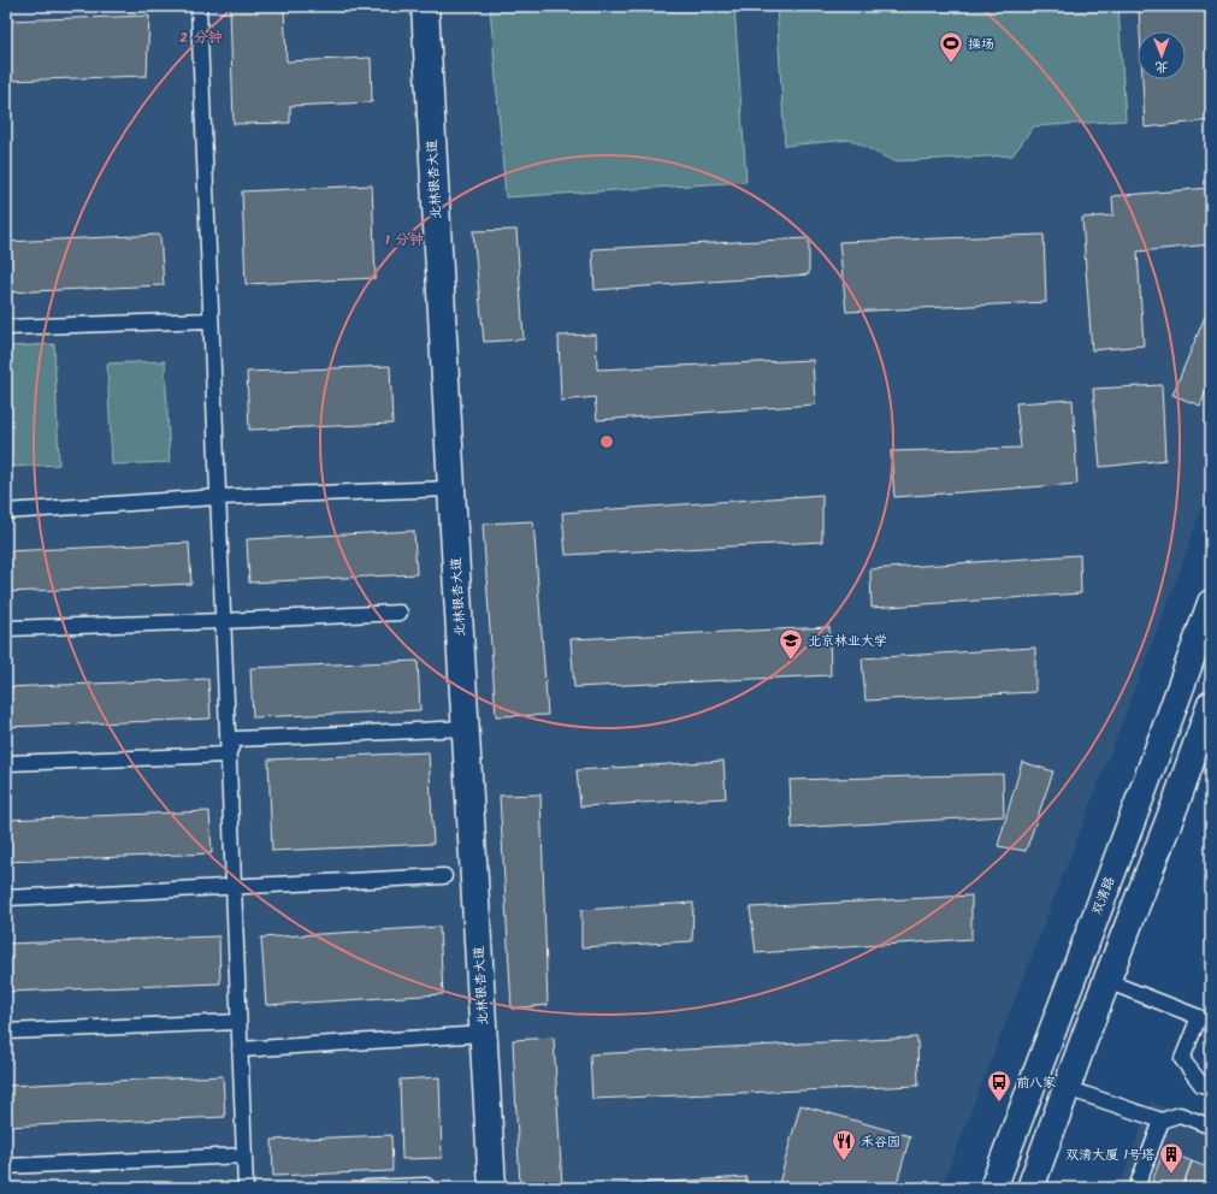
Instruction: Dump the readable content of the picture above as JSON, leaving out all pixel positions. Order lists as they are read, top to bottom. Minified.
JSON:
{"streets":{"street":["北林银杏大道","双清路"]},"places":{"sports":["操场"],"school or university":["北京林业大学"],"bus stop":["前八家"],"restaurant":["禾谷园"],"building":["双清大厦 1号塔"]},"north":"bottom","rings":["2 分钟","1 分钟"]}
